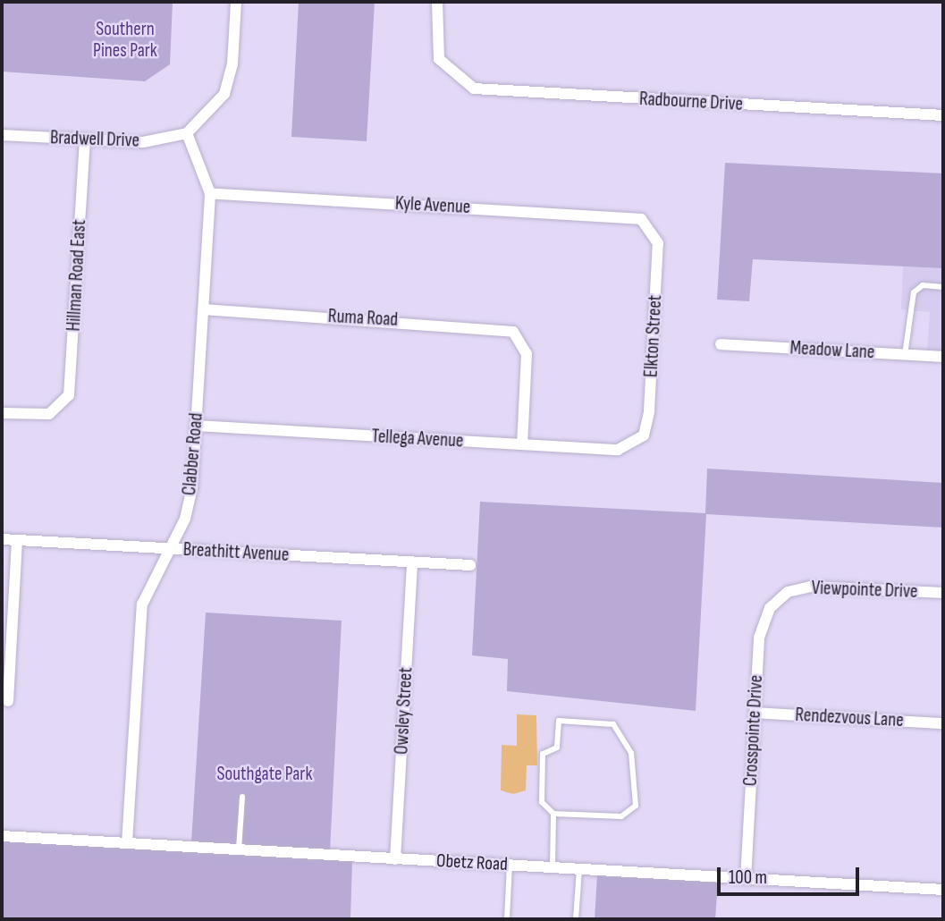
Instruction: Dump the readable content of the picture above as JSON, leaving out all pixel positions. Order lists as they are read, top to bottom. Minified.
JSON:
{"streets":{"street":["Radbourne Drive","Bradwell Drive","Kyle Avenue","Hillman Road East","Ruma Road","Elkton Street","Meadow Lane","Tellega Avenue","Clabber Road","Breathitt Avenue","Viewpointe Drive","Owsley Street","Rendezvous Lane","Crosspointe Drive","Obetz Road"]},"crossings":[["Bradwell Drive","Hillman Road East"],["Bradwell Drive","Clabber Road"],["Kyle Avenue","Elkton Street"],["Kyle Avenue","Clabber Road"],["Ruma Road","Tellega Avenue"],["Ruma Road","Clabber Road"],["Elkton Street","Tellega Avenue"],["Tellega Avenue","Clabber Road"],["Clabber Road","Breathitt Avenue"],["Clabber Road","Obetz Road"],["Breathitt Avenue","Owsley Street"],["Viewpointe Drive","Crosspointe Drive"],["Owsley Street","Obetz Road"],["Rendezvous Lane","Crosspointe Drive"],["Crosspointe Drive","Obetz Road"]],"parks":["Southern Pines Park","Southgate Park"],"scale_bar":"100 m"}
